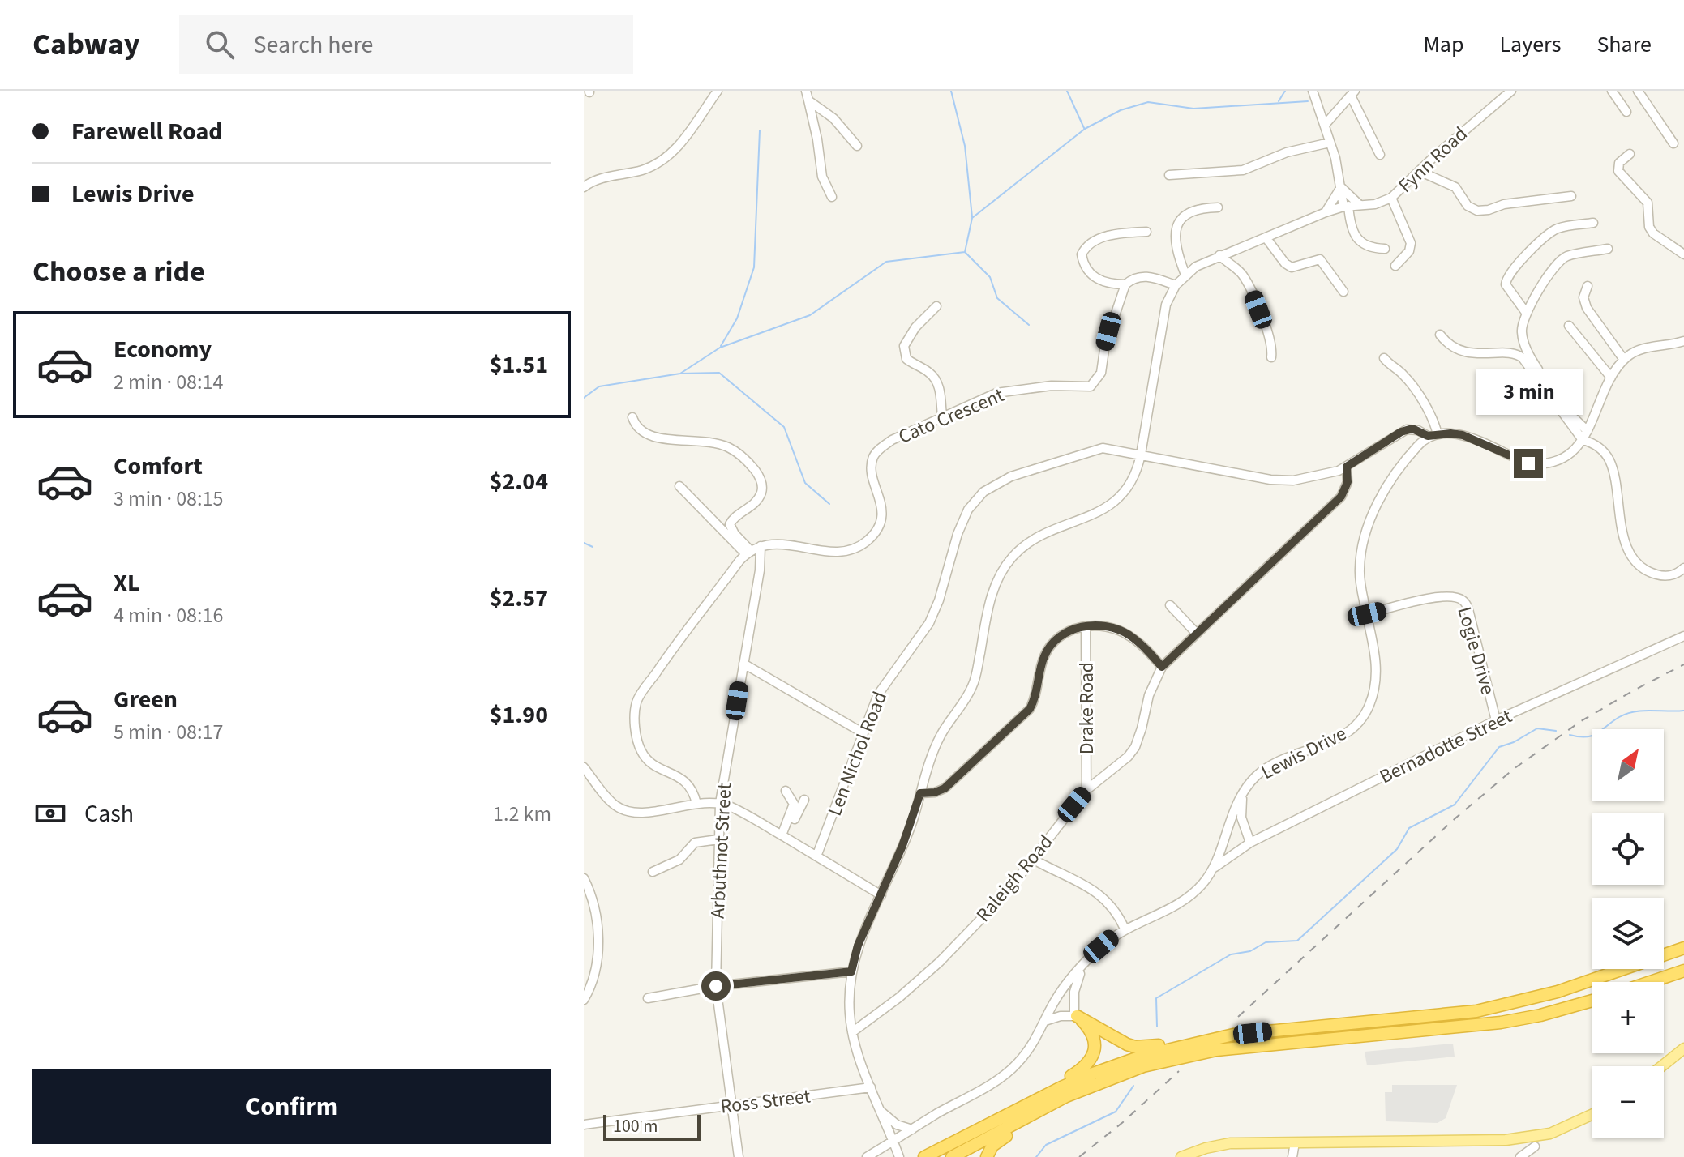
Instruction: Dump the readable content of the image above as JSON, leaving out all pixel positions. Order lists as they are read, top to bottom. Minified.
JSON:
{"streets":{"street":["Fynn Road","Cato Crescent","Logie Drive","Drake Road","Bernadotte Street","Lewis Drive","Len Nichol Road","Arbuthnot Street","Raleigh Road","Ross Street"]},"crossings":[["Cato Crescent","Arbuthnot Street"],["Logie Drive","Bernadotte Street"],["Logie Drive","Lewis Drive"],["Drake Road","Raleigh Road"],["Bernadotte Street","Lewis Drive"],["Lewis Drive","Len Nichol Road"],["Arbuthnot Street","Ross Street"]],"scale_bar":"100 m","north":"top right","page":{"header":"Cabway","search":"Search here","nav":["Map","Layers","Share"],"banner":["Farewell Road","Lewis Drive"],"heading":"Choose a ride","list":[{"name":"Economy","note":"2 min · 08:14","value":"$1.51"},{"name":"Comfort","note":"3 min · 08:15","value":"$2.04"},{"name":"XL","note":"4 min · 08:16","value":"$2.57"},{"name":"Green","note":"5 min · 08:17","value":"$1.90"}],"bubble":"3 min","map_buttons":["+","−"],"pay":["Cash","1.2 km"],"buttons":"Confirm","scale":"100 m"}}
